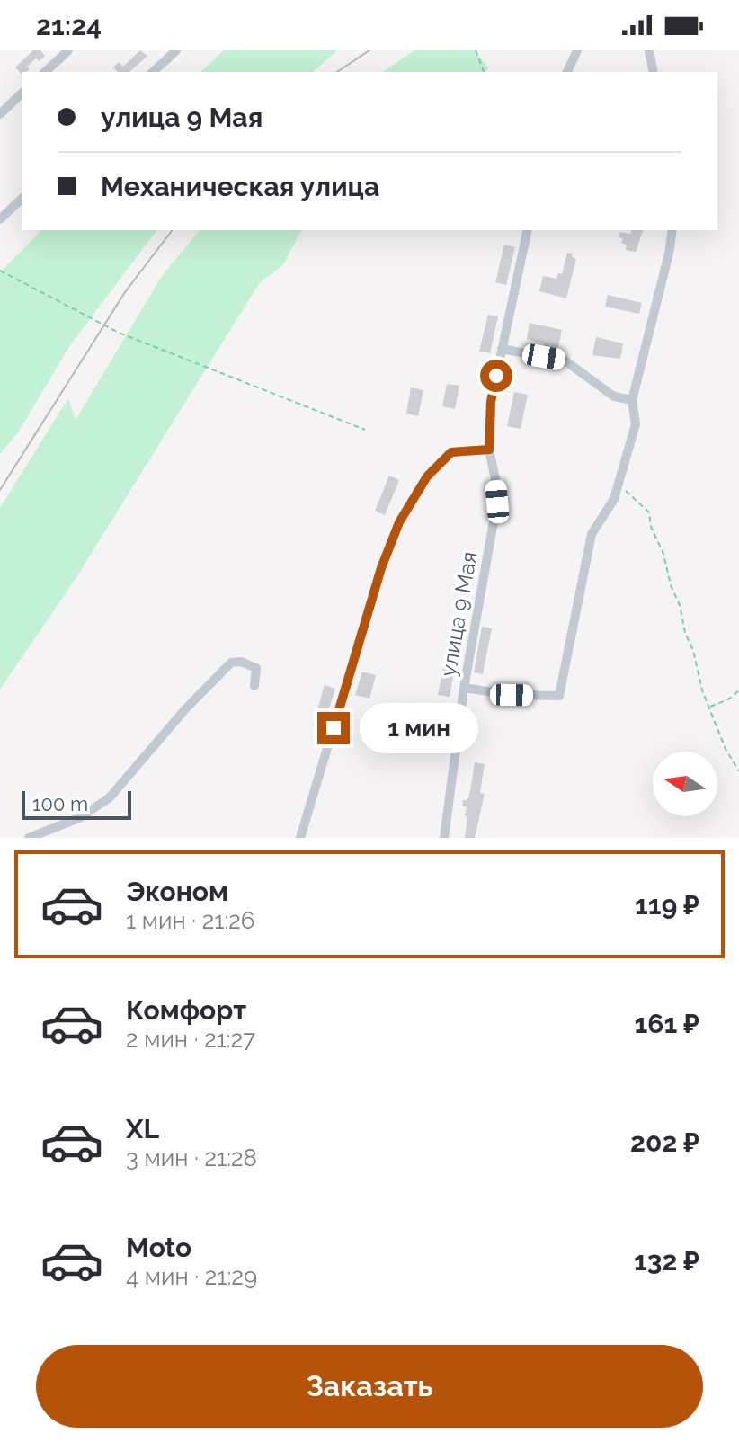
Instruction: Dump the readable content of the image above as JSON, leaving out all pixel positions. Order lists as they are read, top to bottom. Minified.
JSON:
{"streets":{"street":["улица 9 Мая"]},"scale_bar":"100 m","north":"left","page":{"status":"21:24","banner":["улица 9 Мая","Механическая улица"],"bubble":"1 мин","scale":"100 m","list":[{"name":"Эконом","note":"1 мин · 21:26","value":"119 ₽"},{"name":"Комфорт","note":"2 мин · 21:27","value":"161 ₽"},{"name":"XL","note":"3 мин · 21:28","value":"202 ₽"},{"name":"Moto","note":"4 мин · 21:29","value":"132 ₽"}],"buttons":"Заказать"}}
